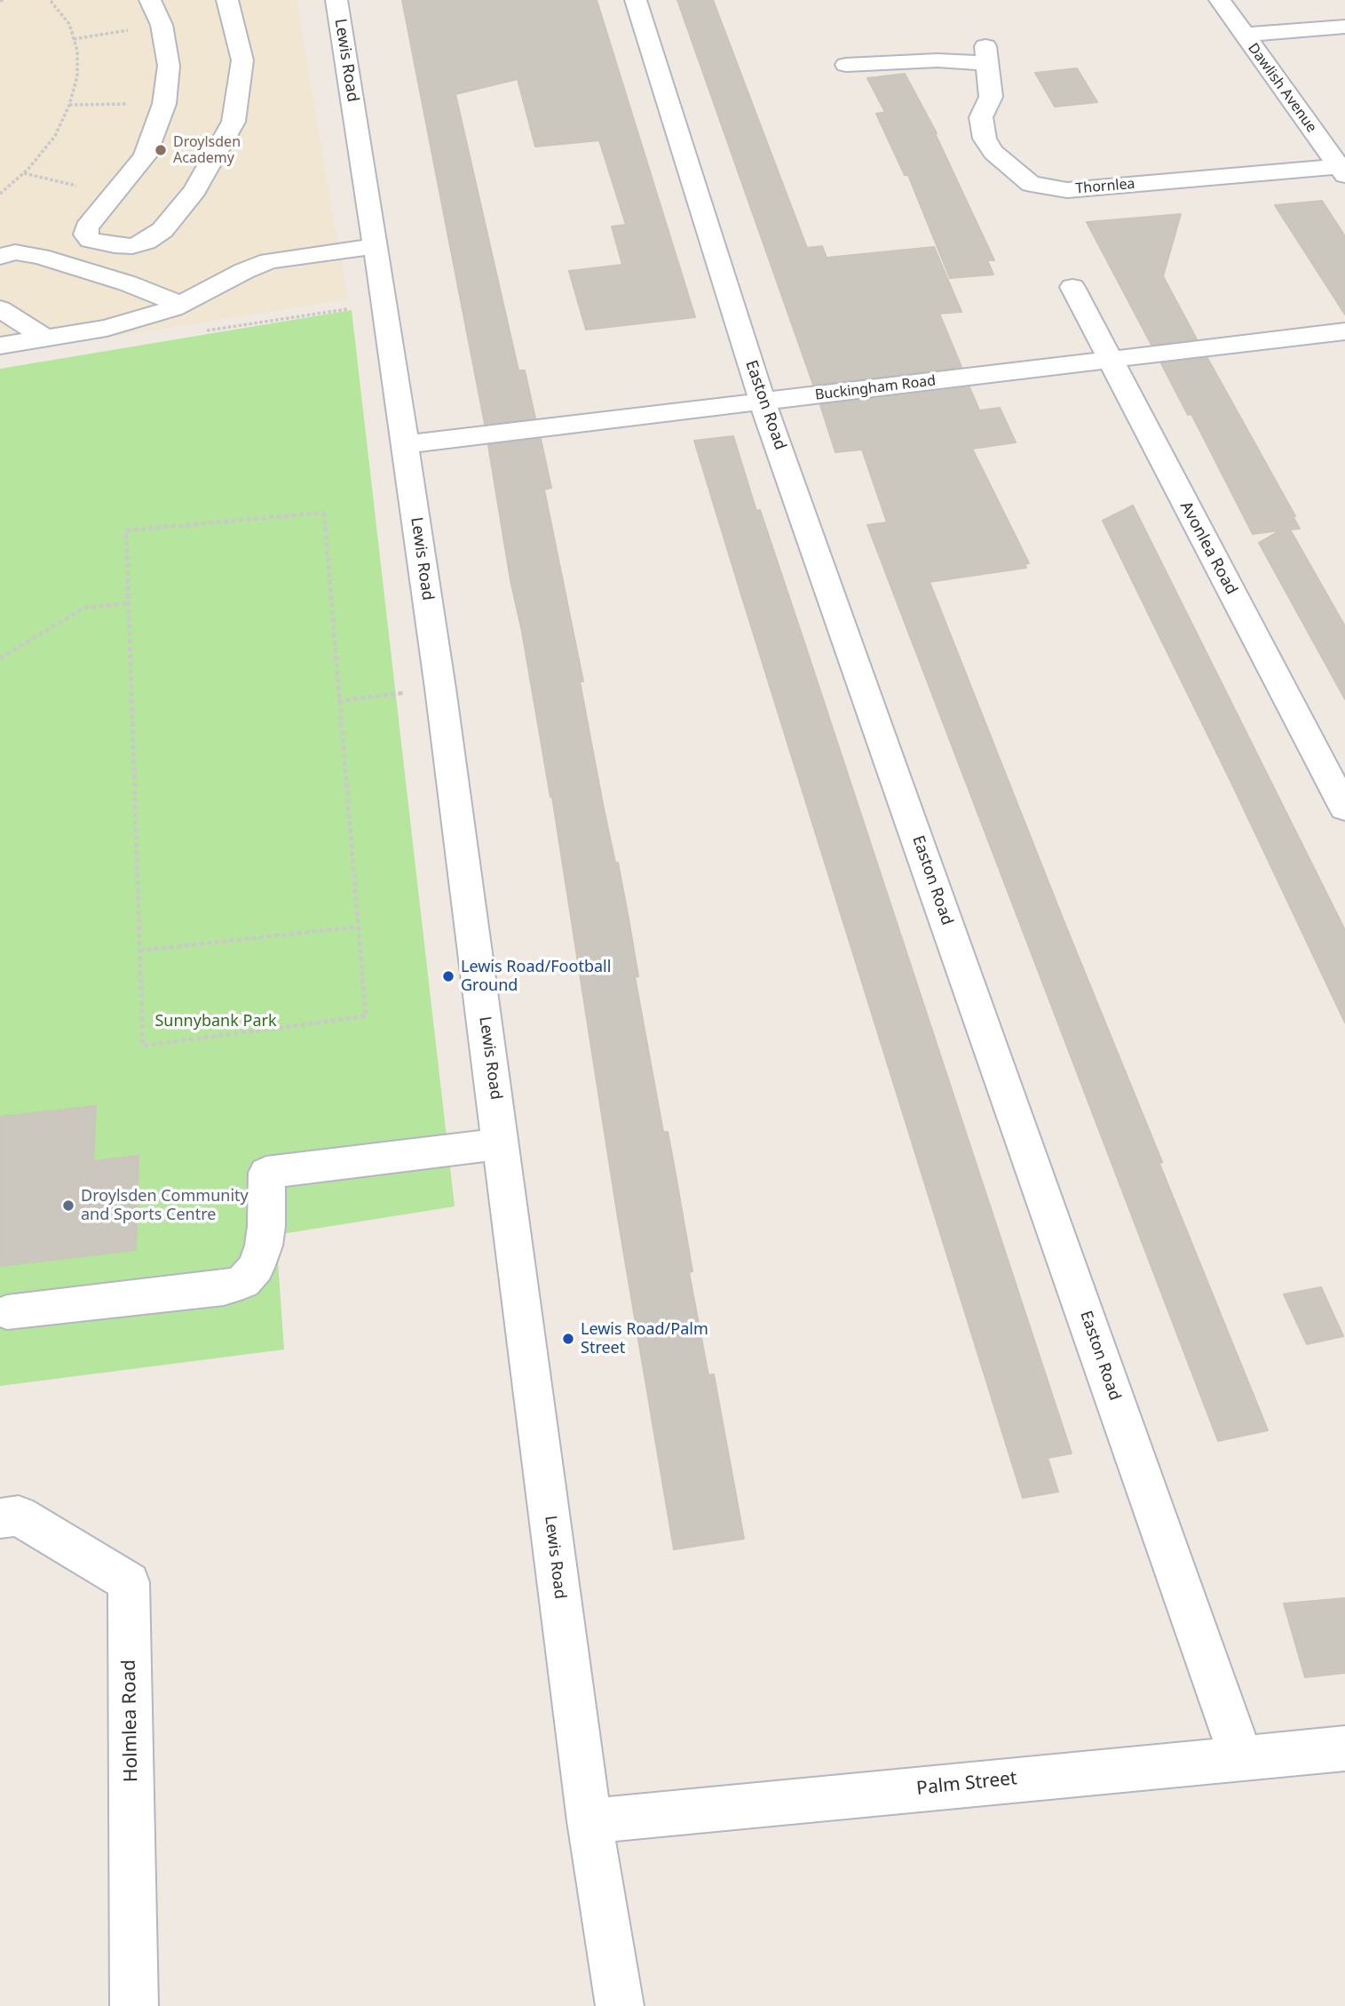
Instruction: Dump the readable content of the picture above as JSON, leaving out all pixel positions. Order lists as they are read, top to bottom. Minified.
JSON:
{"streets":{"street":["Lewis Road","Dawlish Avenue","Thornlea","Buckingham Road","Easton Road","Avonlea Road","Holmlea Road","Palm Street"]},"crossings":[["Lewis Road","Buckingham Road"],["Lewis Road","Palm Street"],["Dawlish Avenue","Thornlea"],["Buckingham Road","Easton Road"],["Buckingham Road","Avonlea Road"],["Easton Road","Palm Street"]],"parks":["Sunnybank Park"],"places":["Droylsden Academy","Lewis Road/Football Ground","Droylsden Community and Sports Centre","Lewis Road/Palm Street"]}
